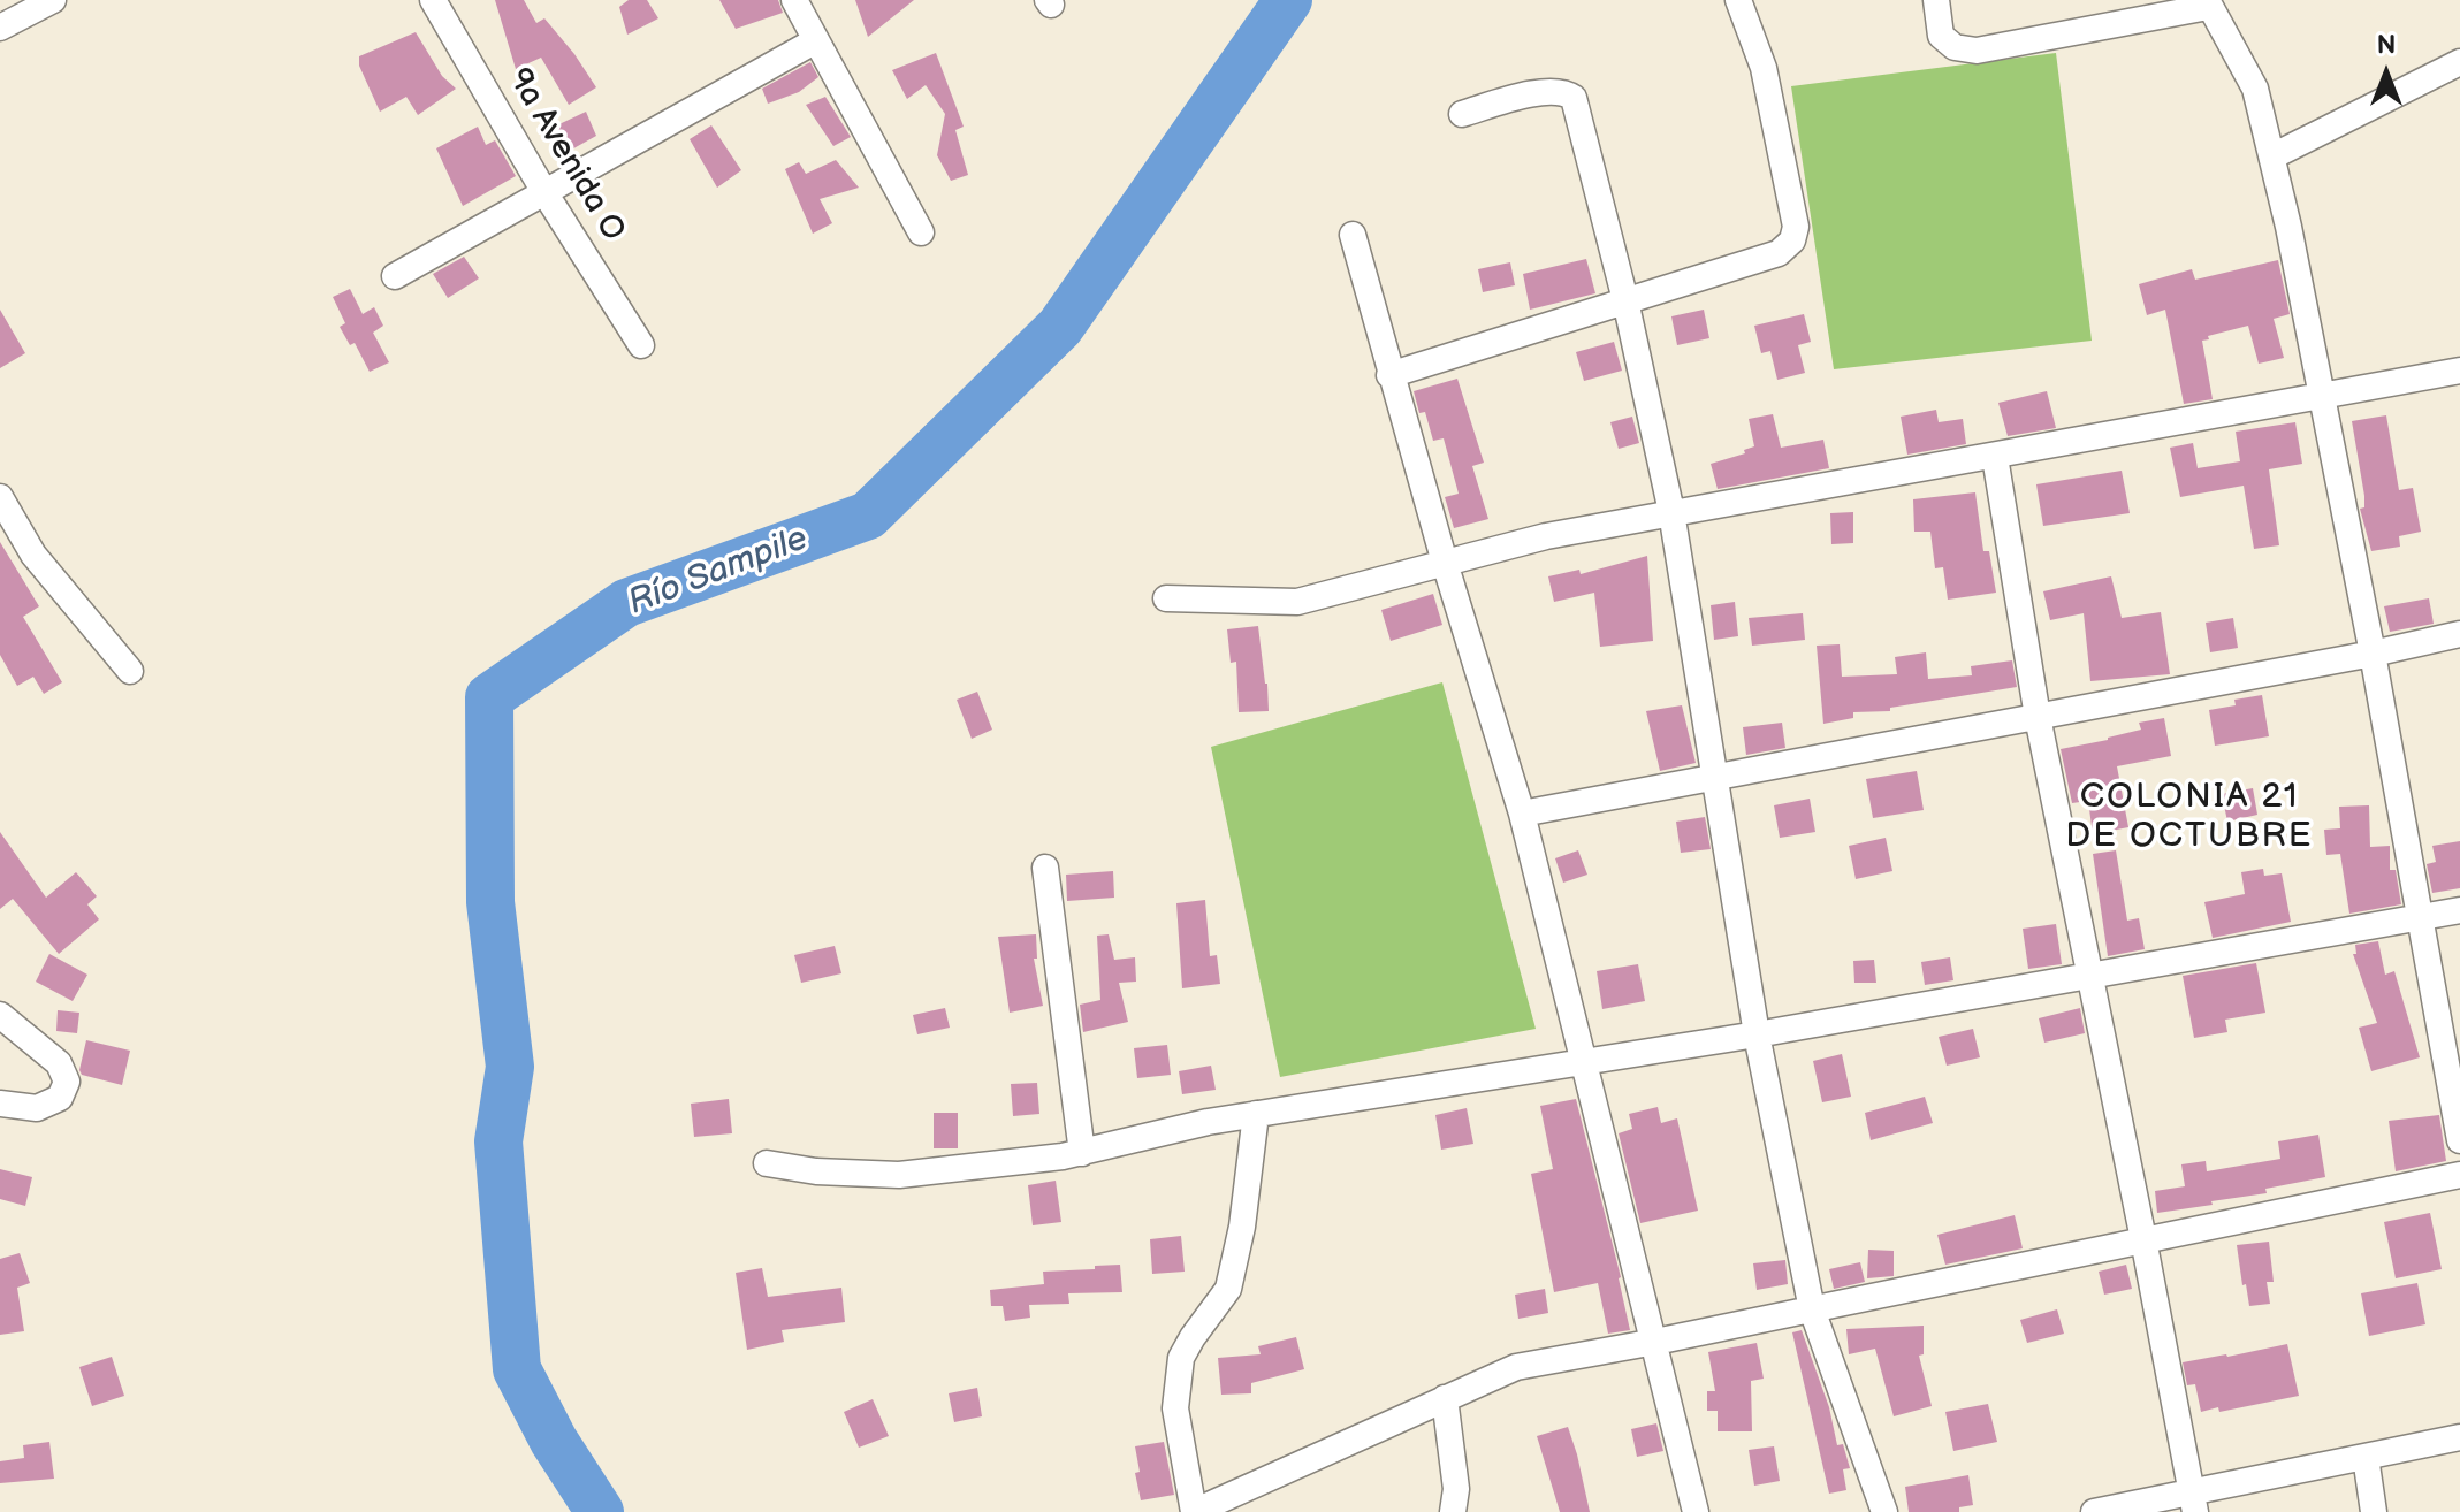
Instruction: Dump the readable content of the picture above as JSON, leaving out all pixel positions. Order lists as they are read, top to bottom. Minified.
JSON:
{"streets":{"street":["9a Avenida O"]},"districts":["COLONIA 21 DE OCTUBRE"],"water":["Río Sampile"],"north":"top"}
